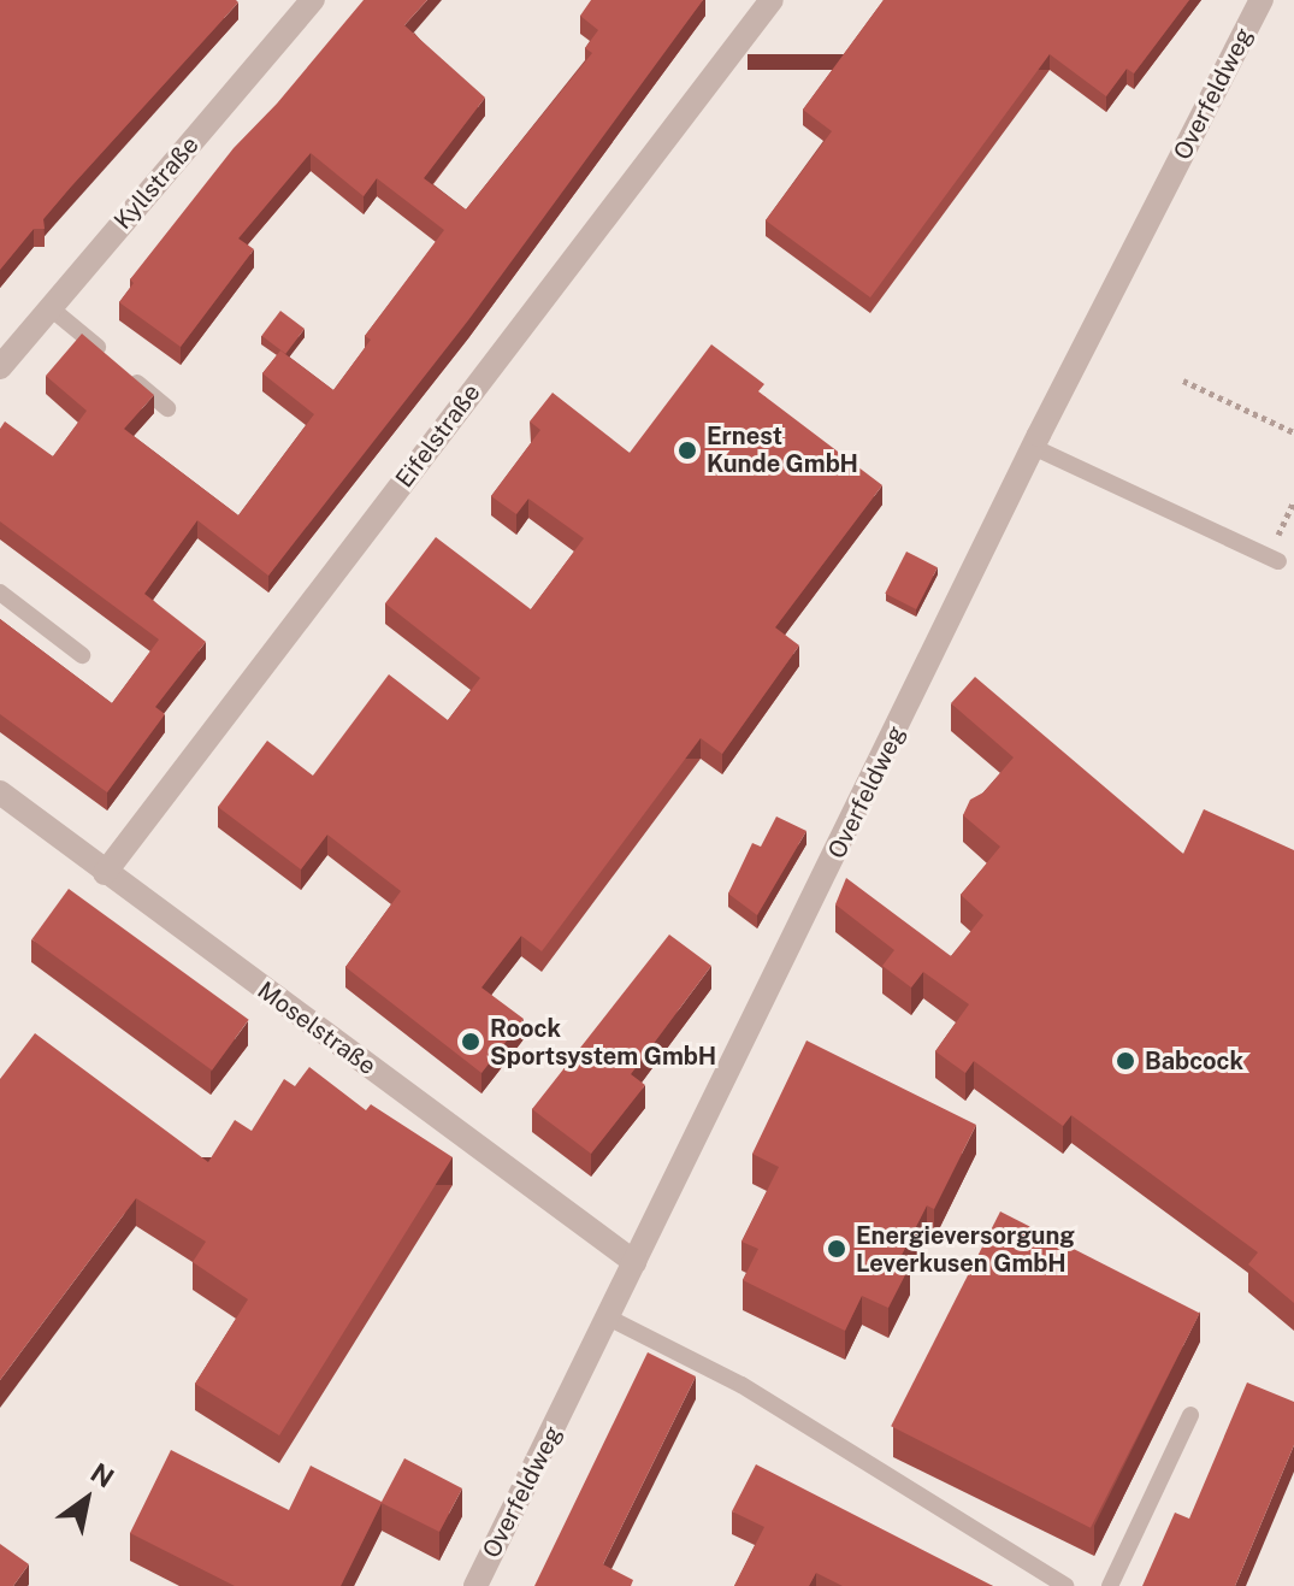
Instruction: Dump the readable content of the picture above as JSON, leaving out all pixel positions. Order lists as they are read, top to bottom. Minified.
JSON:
{"streets":{"street":["Overfeldweg","Kyllstraße","Eifelstraße","Moselstraße"]},"crossings":[["Overfeldweg","Moselstraße"],["Eifelstraße","Moselstraße"]],"places":["Ernest Kunde GmbH","Roock Sportsystem GmbH","Babcock","Energieversorgung Leverkusen GmbH"],"north":"top right"}
